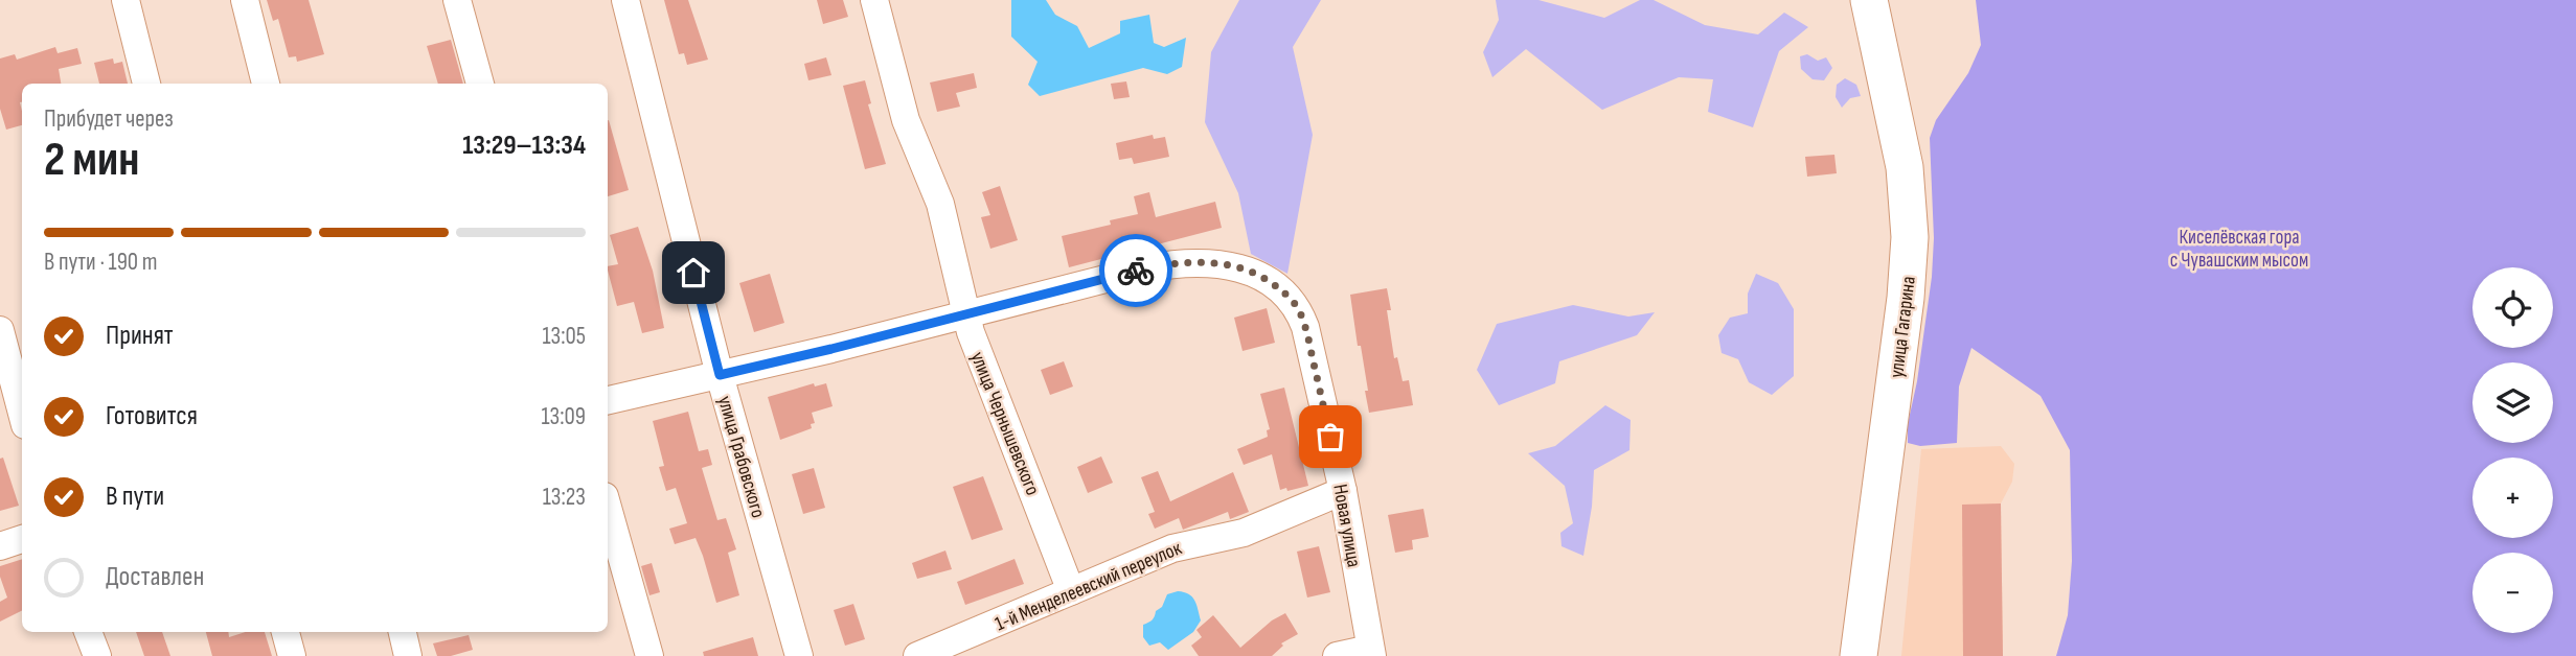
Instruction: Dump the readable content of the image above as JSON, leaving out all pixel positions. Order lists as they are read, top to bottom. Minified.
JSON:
{"streets":{"main road":["улица Гагарина"],"street":["улица Чернышевского","улица Грабовского","Новая улица","1-й Менделеевский переулок"]},"crossings":[["улица Чернышевского","Новая улица"],["улица Чернышевского","1-й Менделеевский переулок"],["Новая улица","1-й Менделеевский переулок"]],"parks":["Киселёвская гора с Чувашским мысом"],"page":{"heading":["2 мин","Прибудет через","13:29–13:34"],"bar":"В пути · 190 m","map_buttons":["+","−"],"list":[["Принят","13:05"],["Готовится","13:09"],["В пути","13:23"],"Доставлен"]}}
